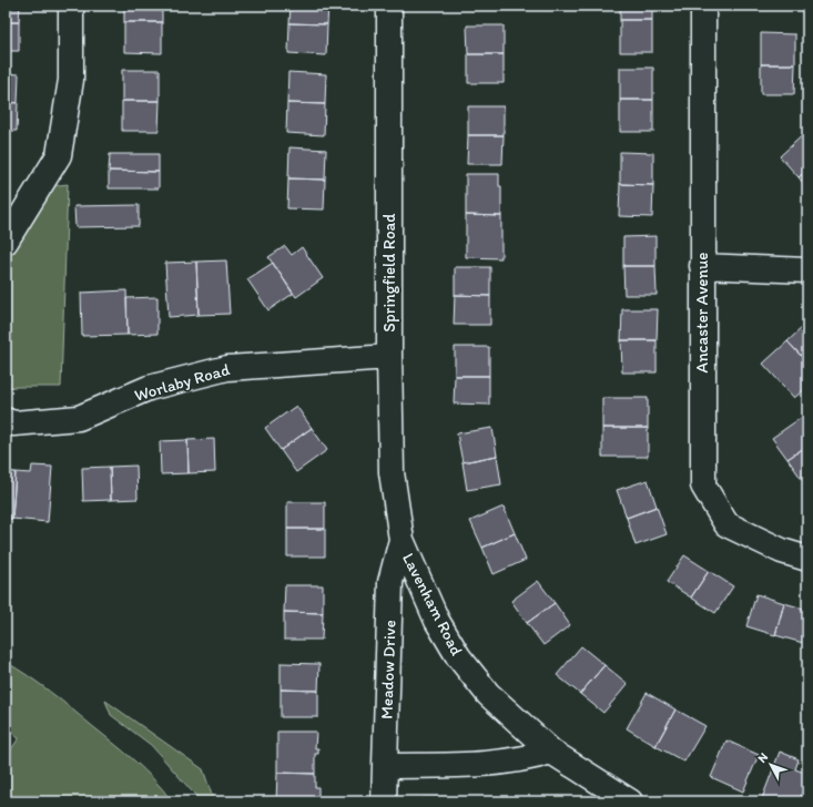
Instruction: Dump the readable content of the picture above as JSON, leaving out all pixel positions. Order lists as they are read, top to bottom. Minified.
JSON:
{"streets":{"street":["Springfield Road","Ancaster Avenue","Worlaby Road","Lavenham Road","Meadow Drive"]},"crossings":[["Springfield Road","Worlaby Road"],["Springfield Road","Lavenham Road"],["Springfield Road","Meadow Drive"],["Lavenham Road","Meadow Drive"]],"north":"top left"}
